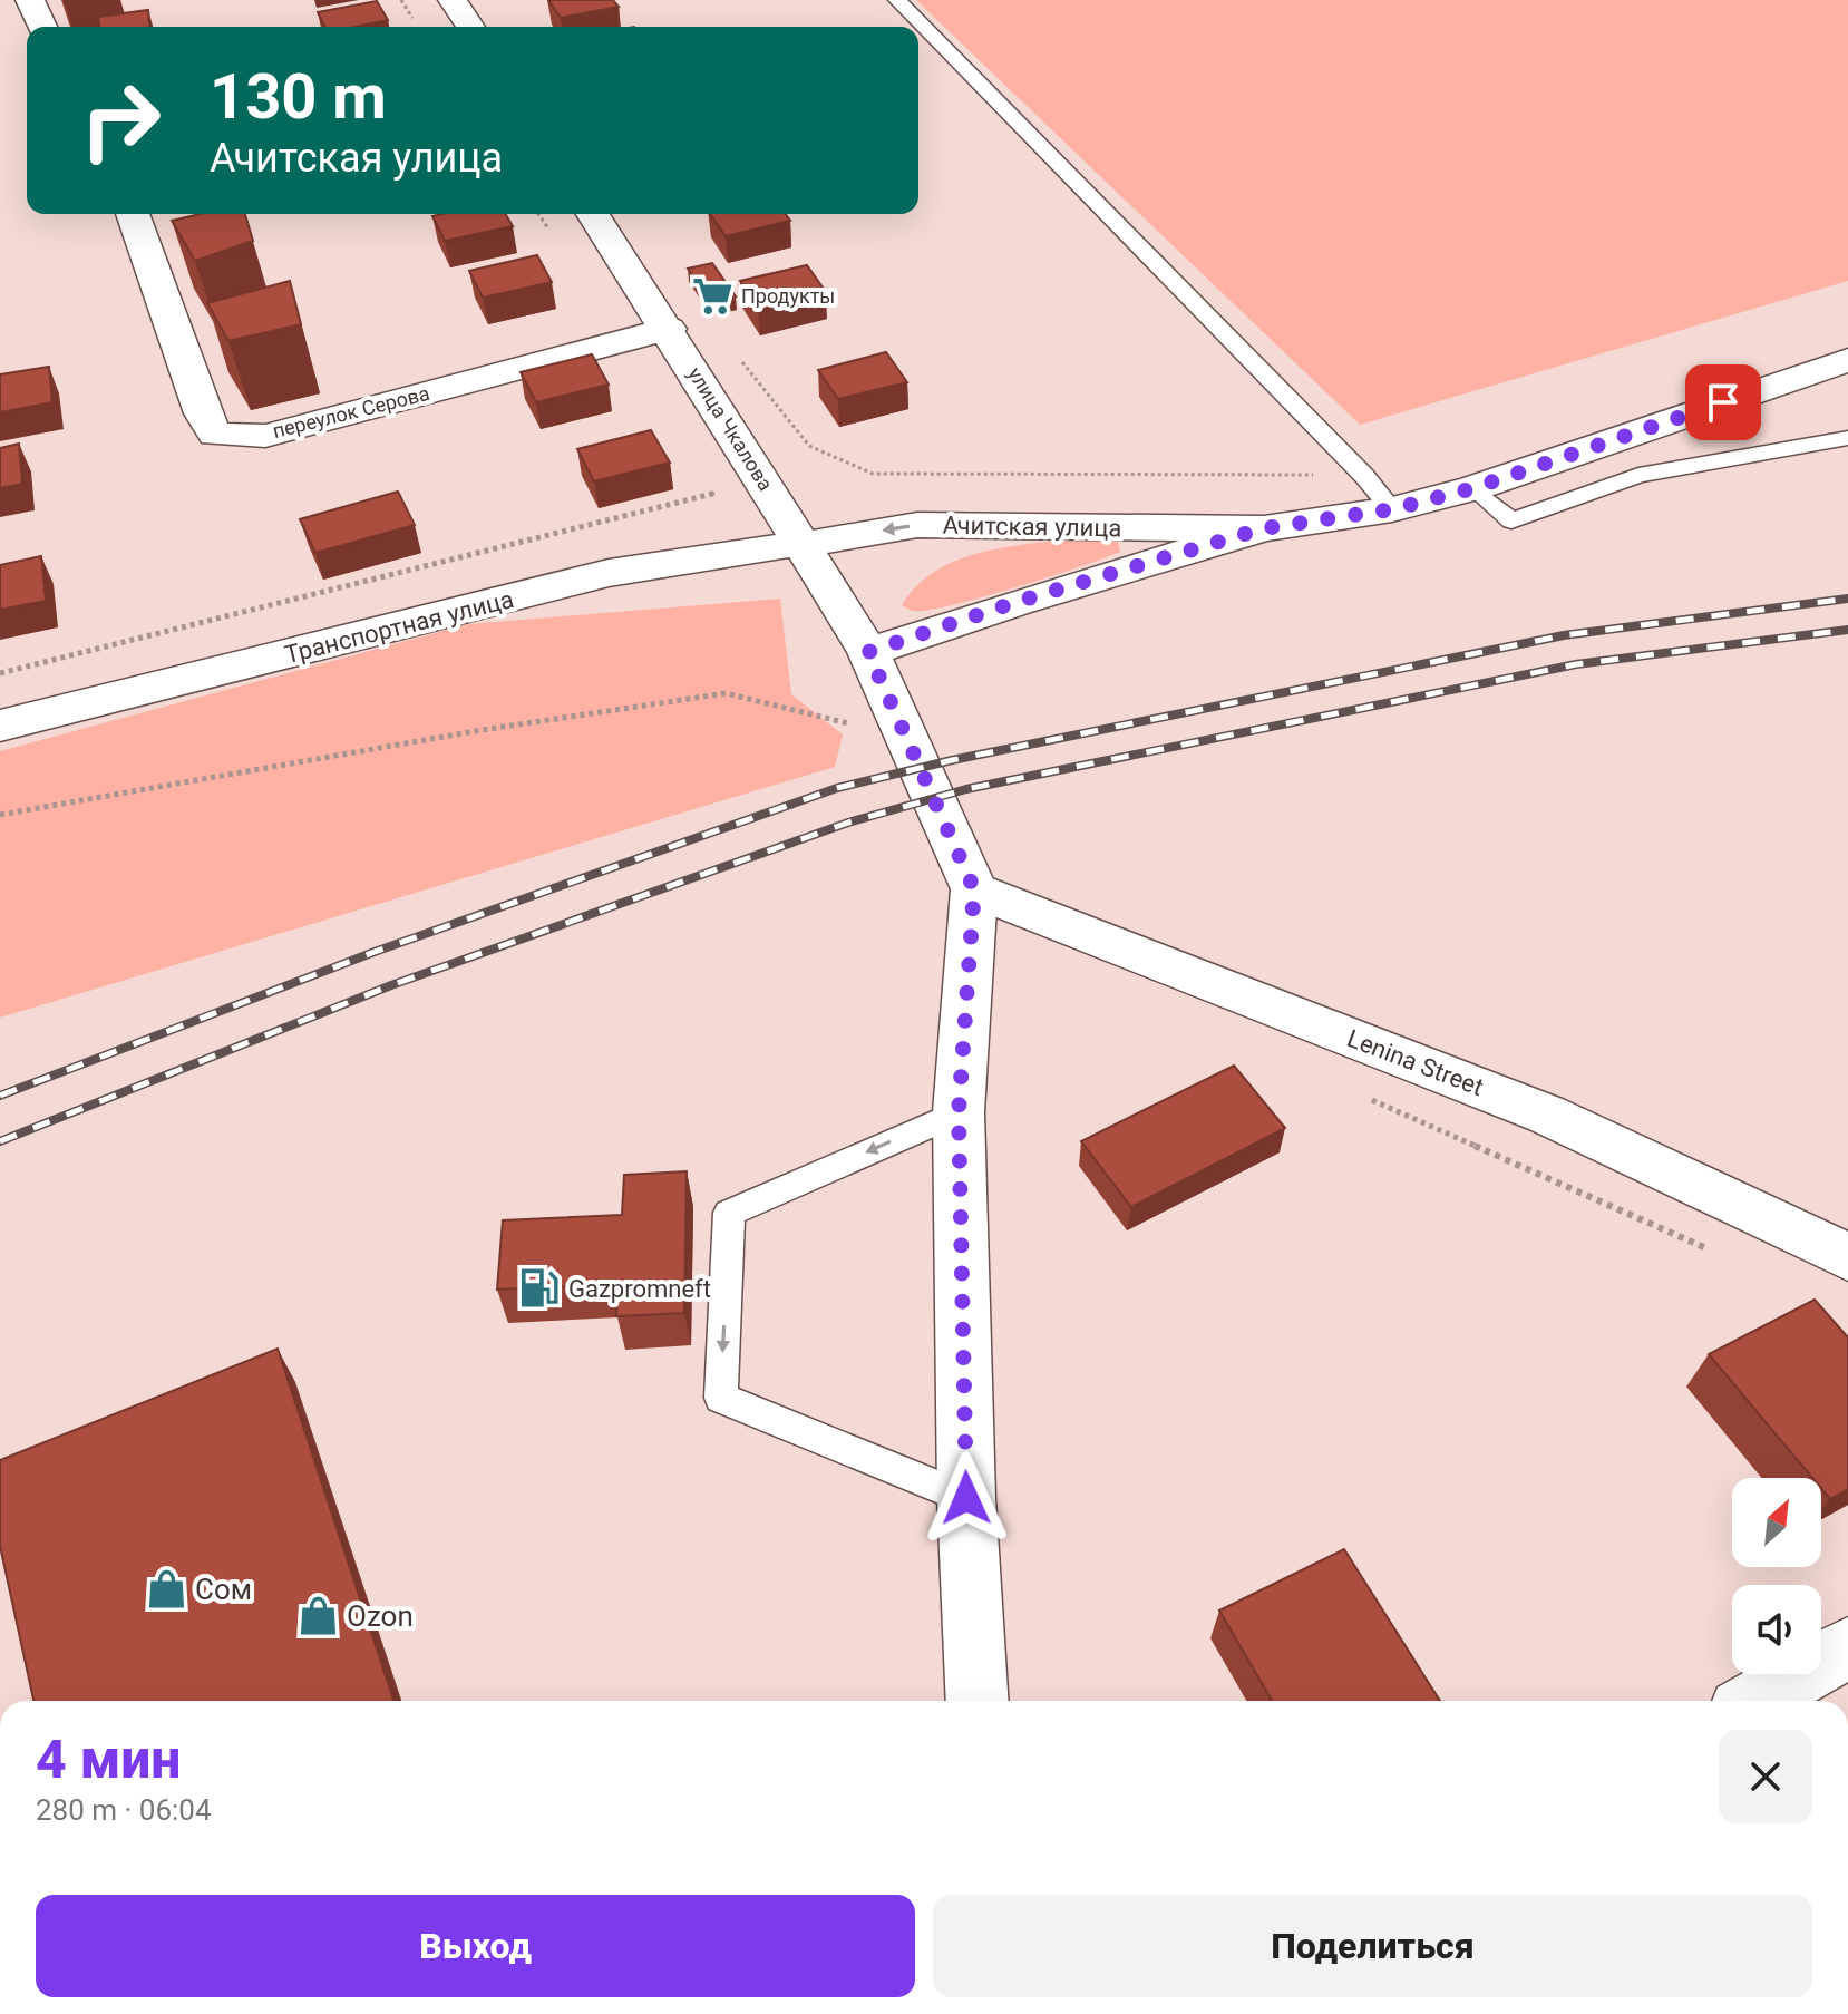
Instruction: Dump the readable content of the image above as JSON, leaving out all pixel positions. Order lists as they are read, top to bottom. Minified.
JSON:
{"streets":{"main road":["переулок Серова","улица Чкалова","Ачитская улица","Транспортная улица","Lenina Street"]},"crossings":[["переулок Серова","улица Чкалова"],["улица Чкалова","Ачитская улица"],["улица Чкалова","Транспортная улица"],["улица Чкалова","Lenina Street"],["Ачитская улица","Транспортная улица"]],"places":{"supermarket":["Продукты"],"fuel station":["Gazpromneft"],"shop":["Сом","Ozon"]},"north":"top right","page":{"turn":["130 m","Ачитская улица"],"heading":["4 мин","280 m · 06:04"],"buttons":["Выход","Поделиться"]}}
